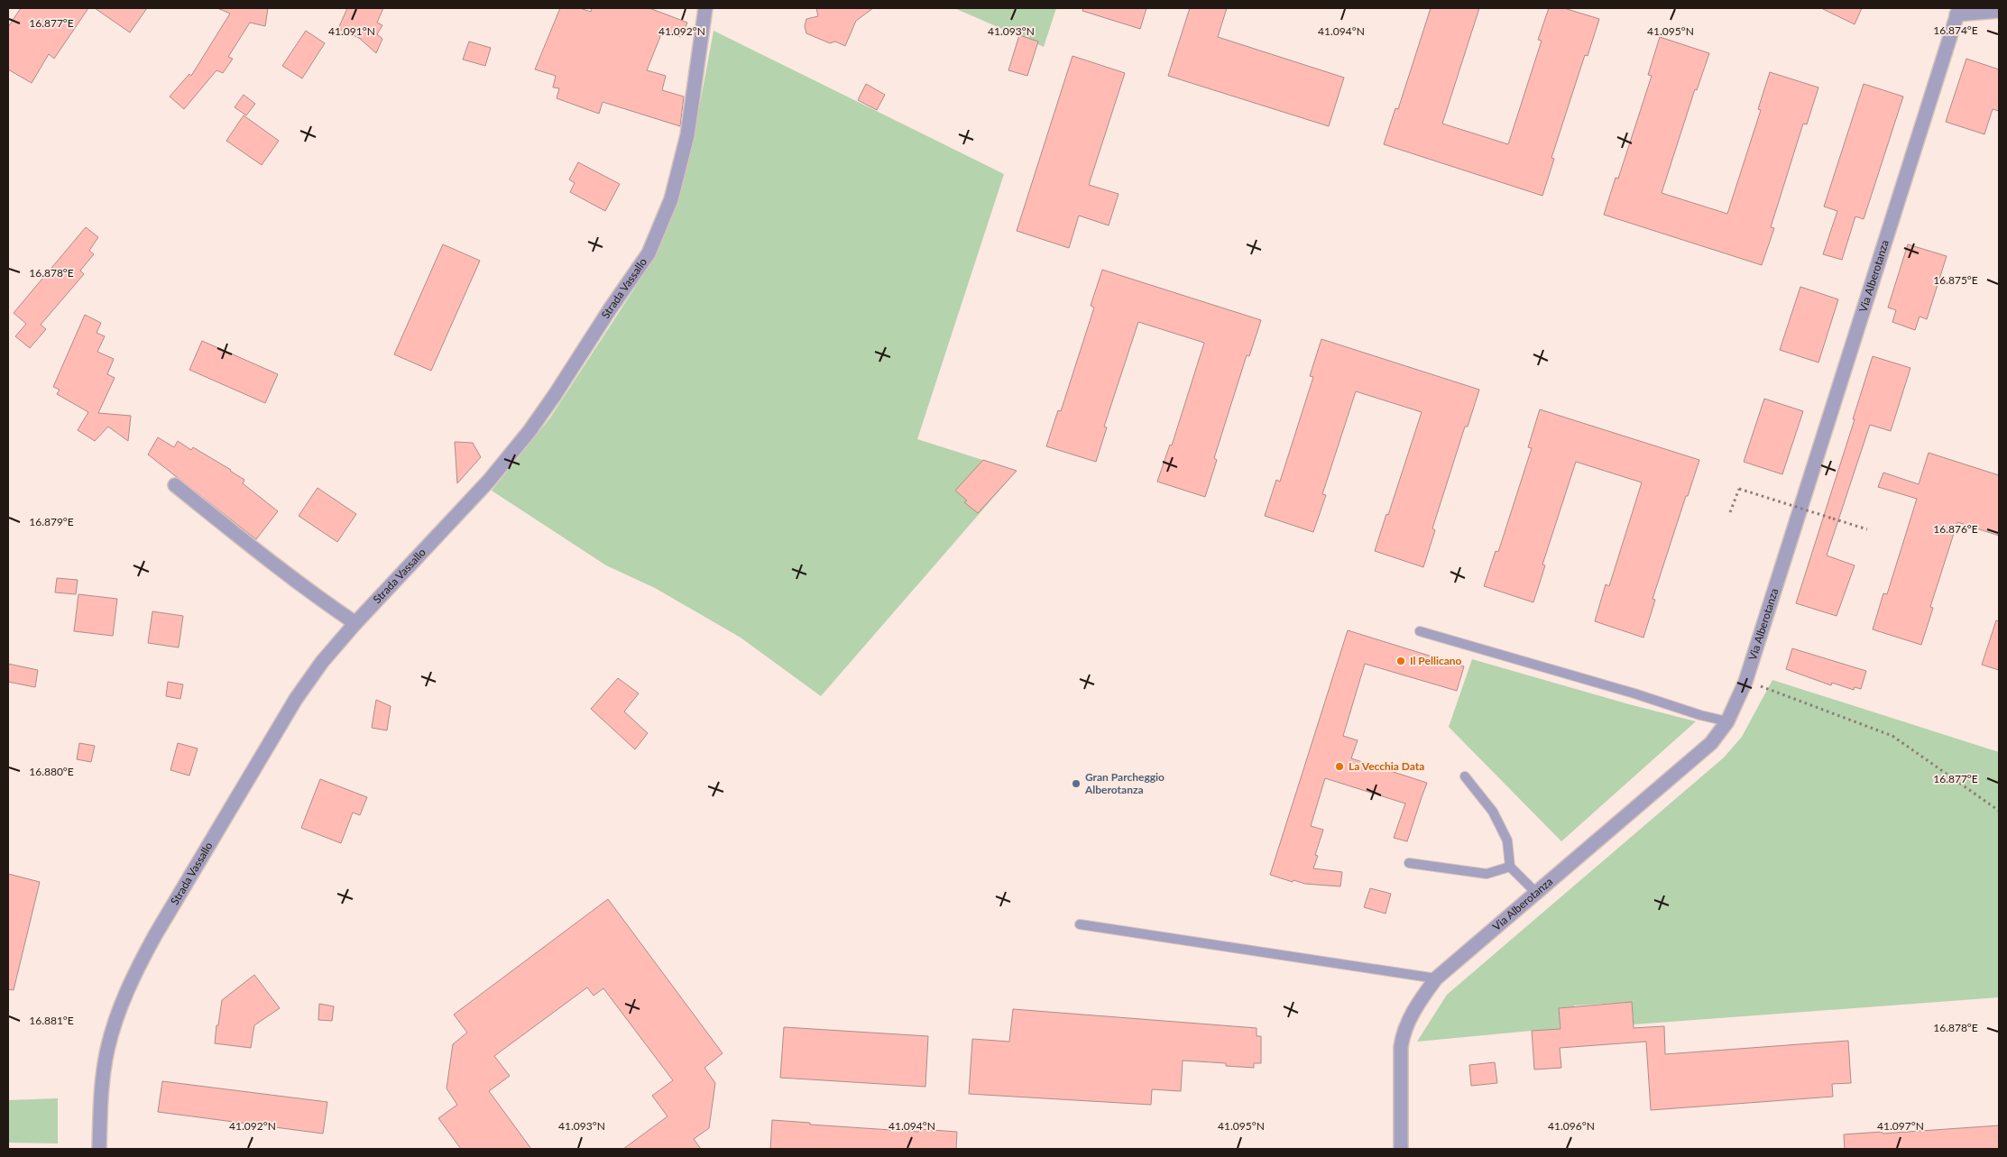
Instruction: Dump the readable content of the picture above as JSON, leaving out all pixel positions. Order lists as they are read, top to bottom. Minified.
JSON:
{"streets":{"street":["Via Alberotanza","Strada Vassallo"]},"places":["Il Pellicano","La Vecchia Data","Gran Parcheggio Alberotanza"],"coordinates":["16.877°E","16.874°E","41.092°N","41.093°N","41.094°N","41.091°N","41.095°N","16.878°E","16.875°E","16.879°E","16.876°E","16.880°E","16.881°E","41.096°N","41.097°N"]}
